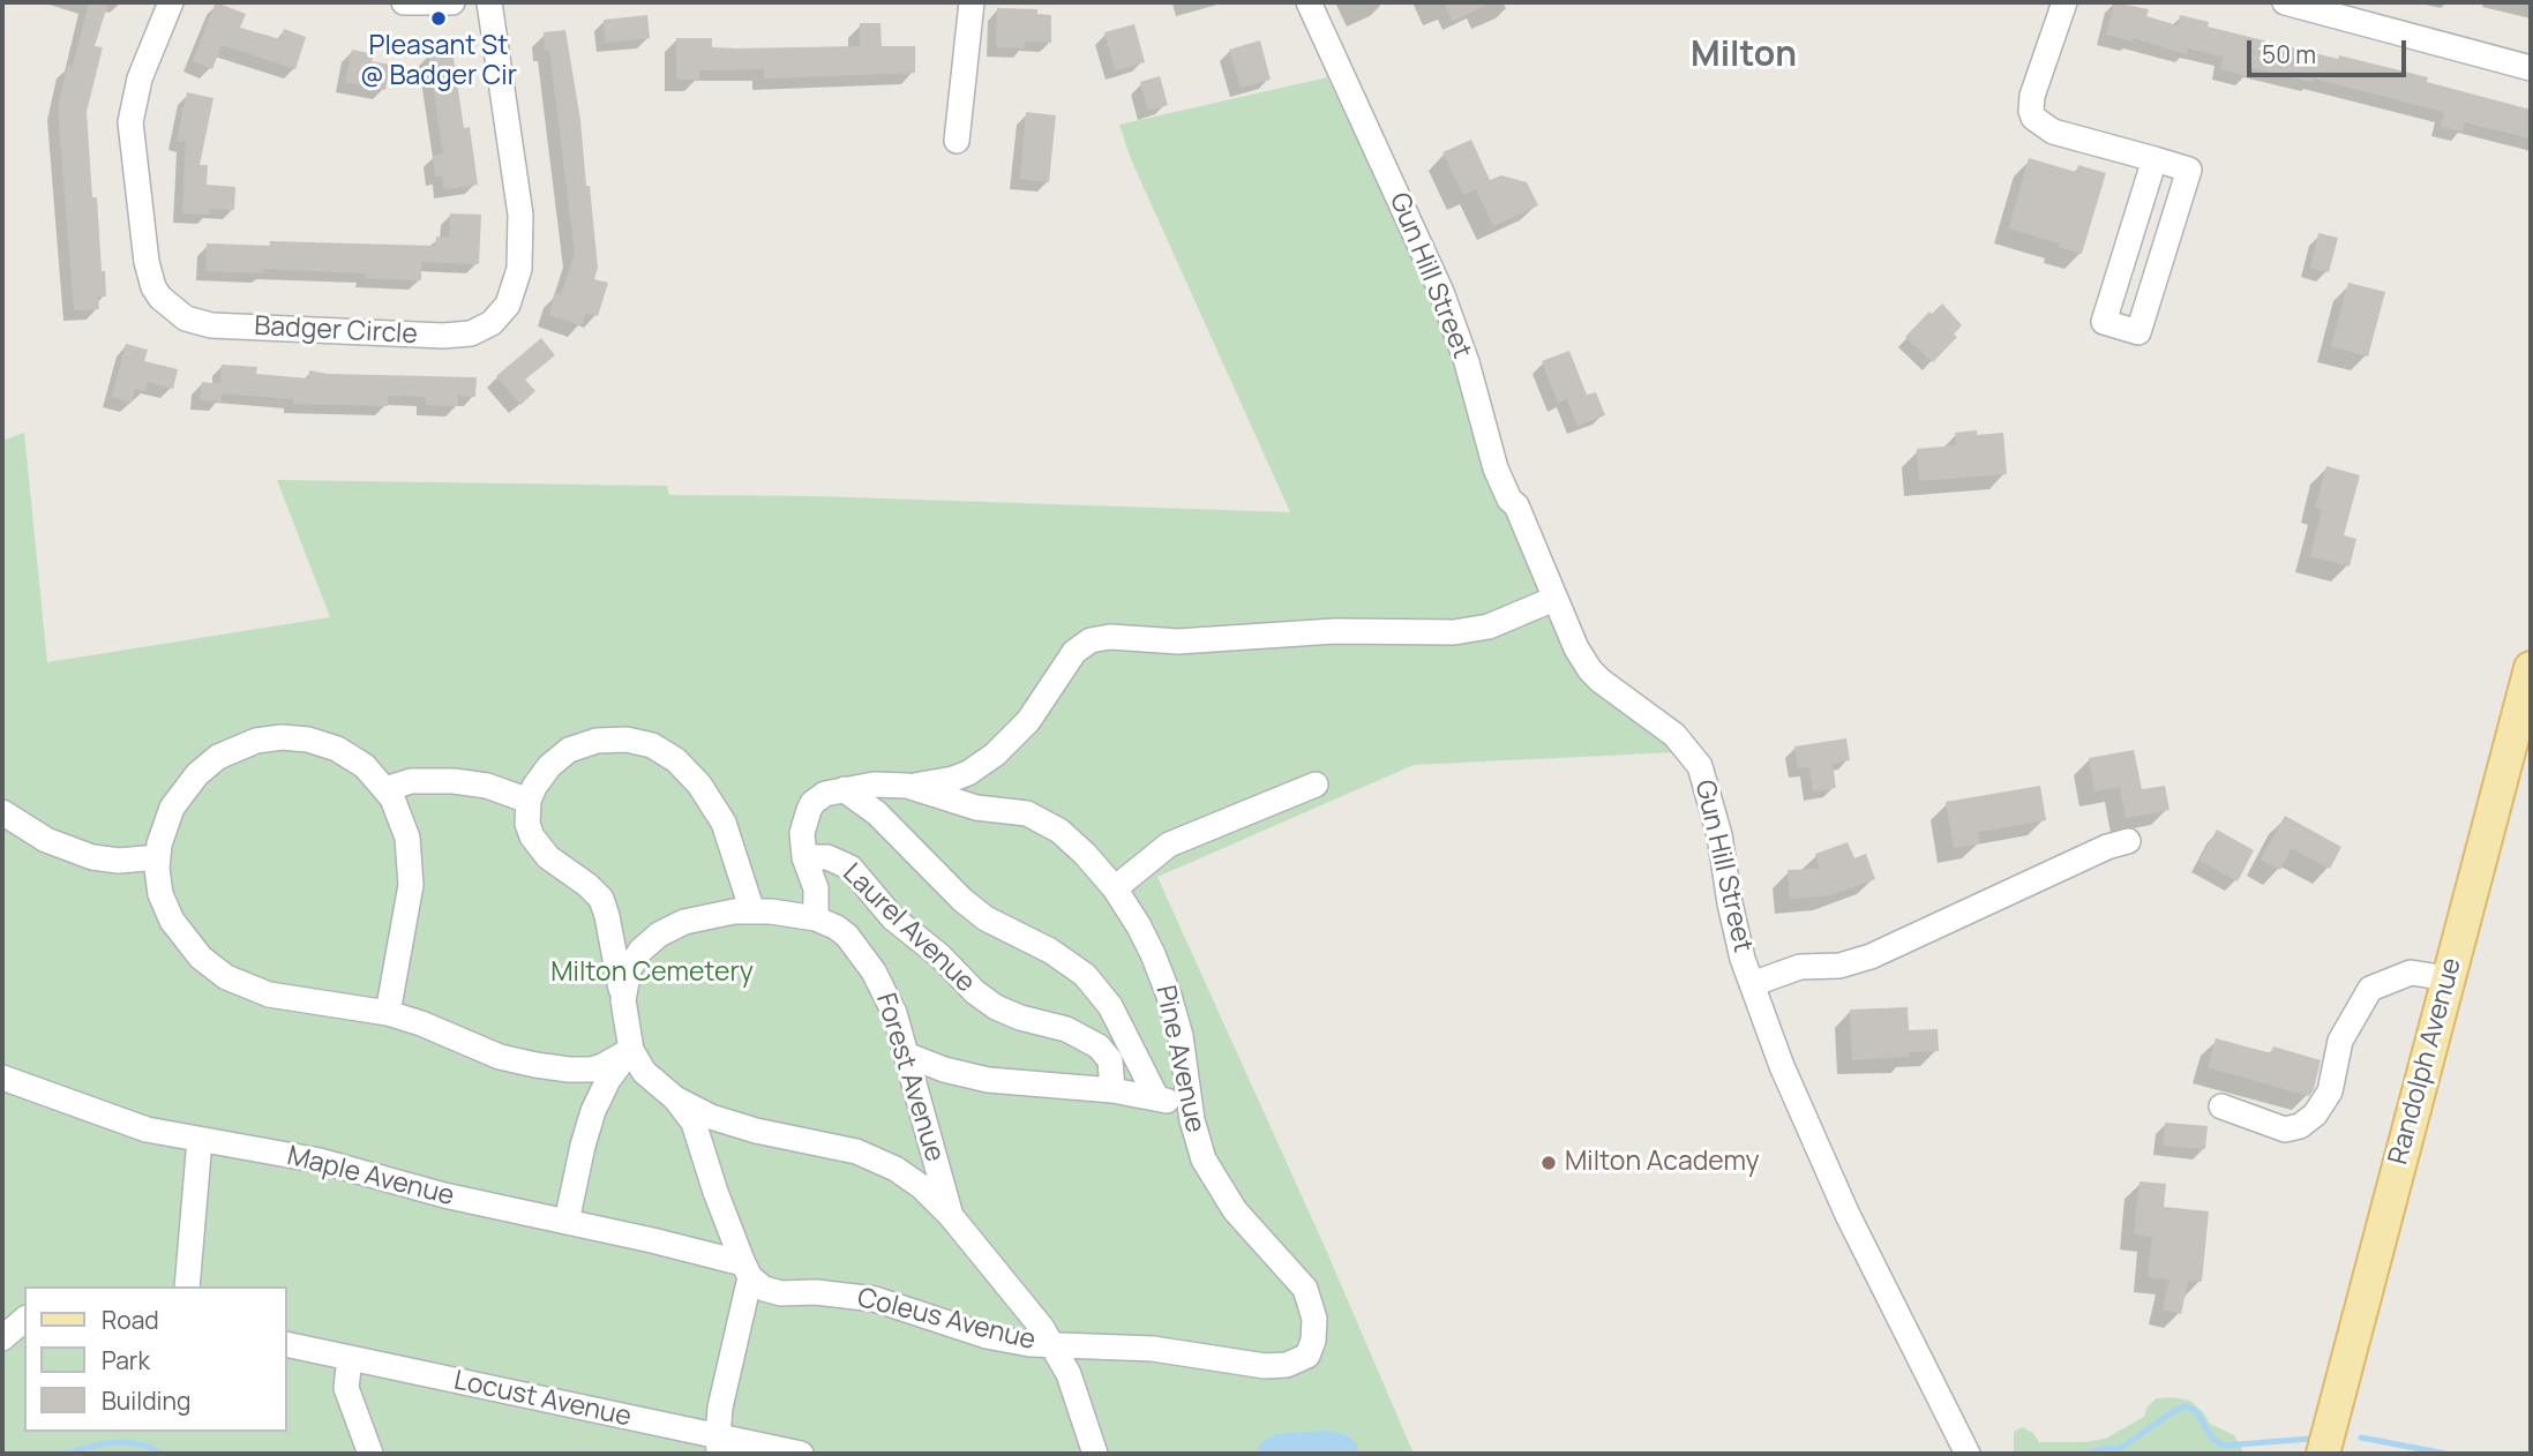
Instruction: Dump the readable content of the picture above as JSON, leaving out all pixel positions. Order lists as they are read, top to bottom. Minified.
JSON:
{"streets":{"main road":["Randolph Avenue"],"street":["Gun Hill Street","Badger Circle","Laurel Avenue","Pine Avenue","Forest Avenue","Maple Avenue","Coleus Avenue","Locust Avenue"]},"crossings":[["Laurel Avenue","Pine Avenue"],["Pine Avenue","Forest Avenue"],["Pine Avenue","Coleus Avenue"],["Maple Avenue","Coleus Avenue"]],"districts":["Milton"],"parks":["Milton Cemetery"],"places":["Pleasant St @ Badger Cir","Milton Academy"],"legend":["Road","Park","Building"],"scale_bar":"50 m"}
